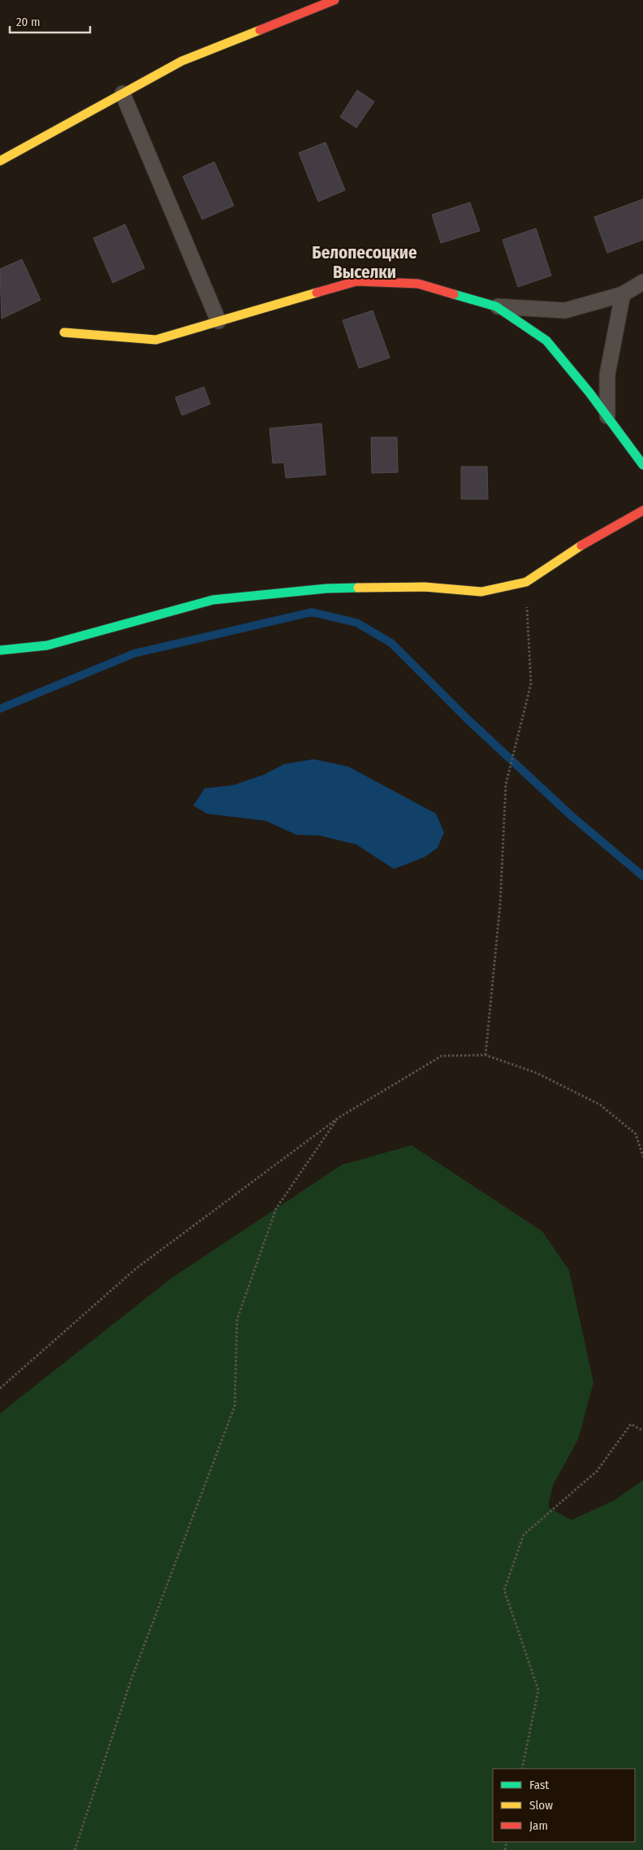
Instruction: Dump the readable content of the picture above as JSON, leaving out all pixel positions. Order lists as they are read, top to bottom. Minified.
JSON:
{"districts":["Белопесоцкие Выселки"],"legend":["Fast","Slow","Jam"],"scale_bar":"20 m"}
